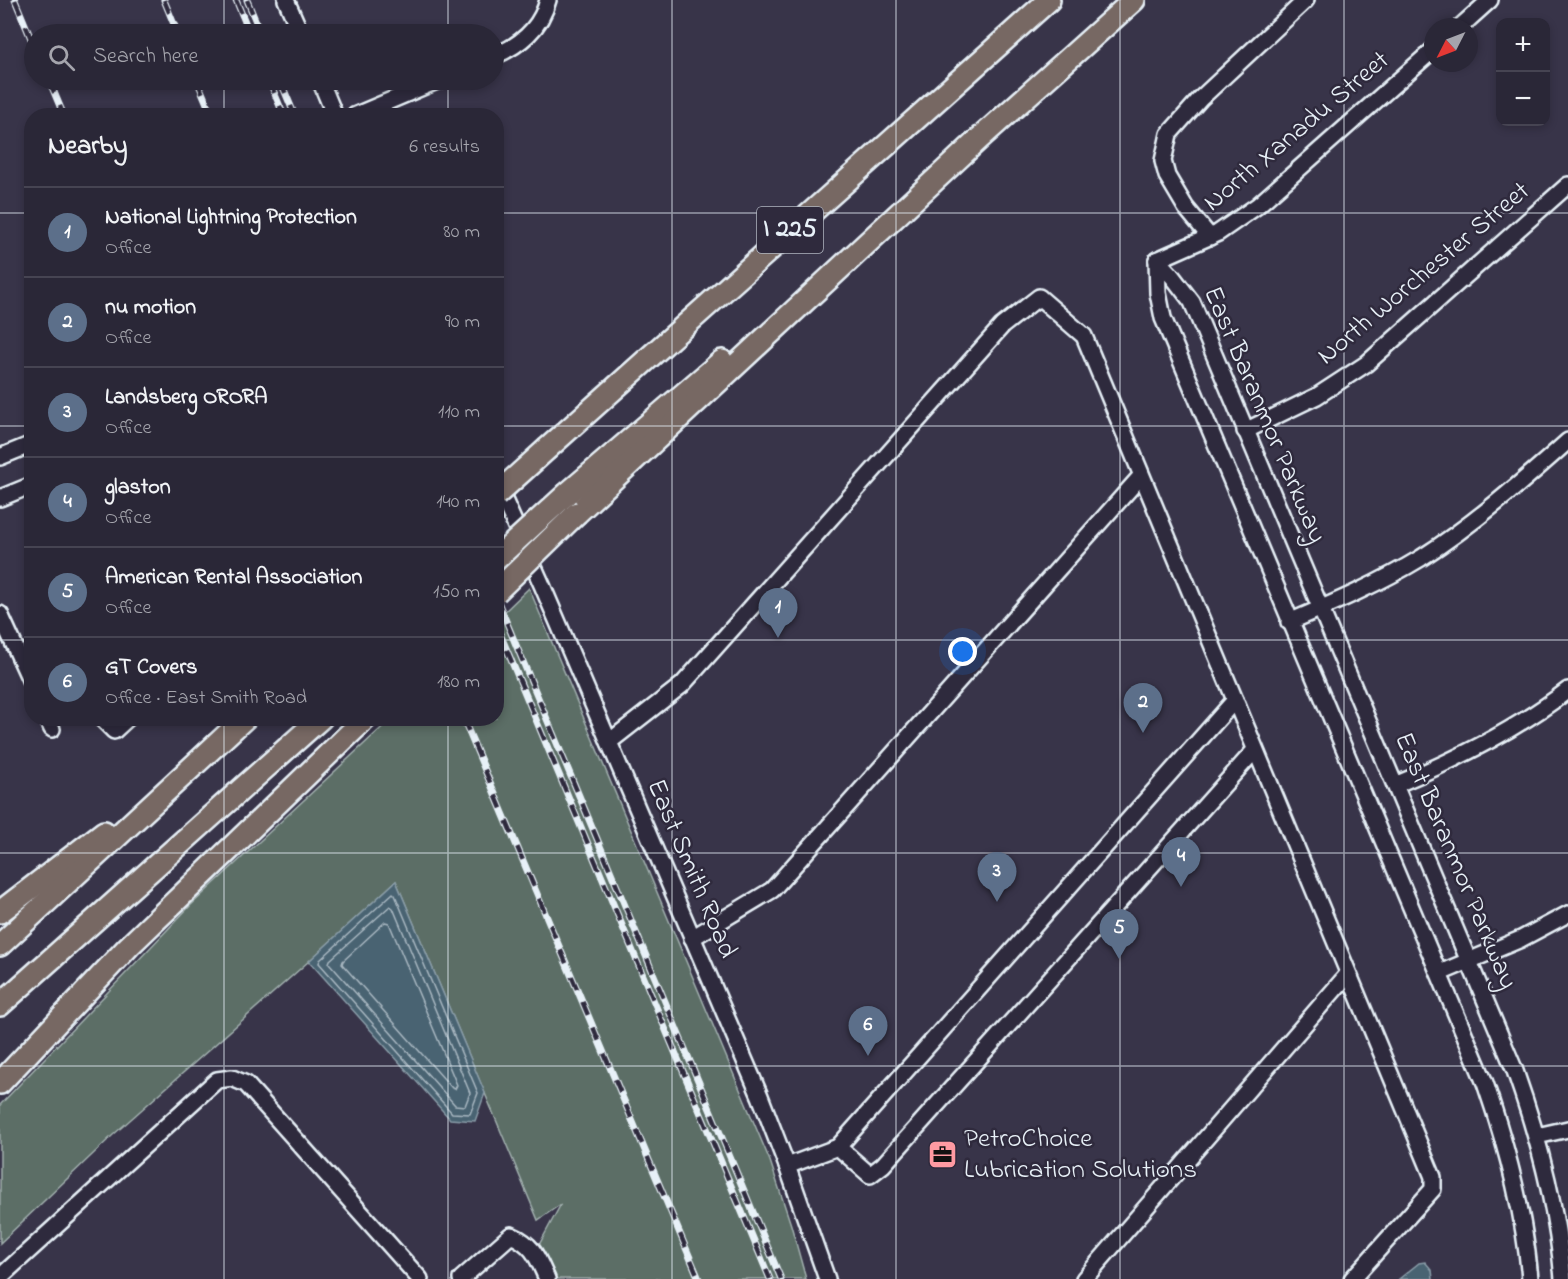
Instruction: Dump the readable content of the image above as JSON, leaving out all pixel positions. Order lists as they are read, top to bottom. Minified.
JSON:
{"streets":{"highway":["I 225"],"street":["North Xanadu Street","North Worchester Street","East Baranmor Parkway","East Smith Road"]},"crossings":[["North Xanadu Street","East Baranmor Parkway"],["North Worchester Street","East Baranmor Parkway"]],"places":{"office":["PetroChoice Lubrication Solutions"]},"north":"bottom left","page":{"map_buttons":["+","−"],"search":"Search here","heading":["Nearby","6 results"],"list":[{"mark":"1","name":"National Lightning Protection","note":"Office","value":"80 m"},{"mark":"2","name":"nu motion","note":"Office","value":"90 m"},{"mark":"3","name":"Landsberg ORORA","note":"Office","value":"110 m"},{"mark":"4","name":"glaston","note":"Office","value":"140 m"},{"mark":"5","name":"American Rental Association","note":"Office","value":"150 m"},{"mark":"6","name":"GT Covers","note":"Office · East Smith Road","value":"180 m"}],"pins":["1","2","4","3","5","6"]}}
